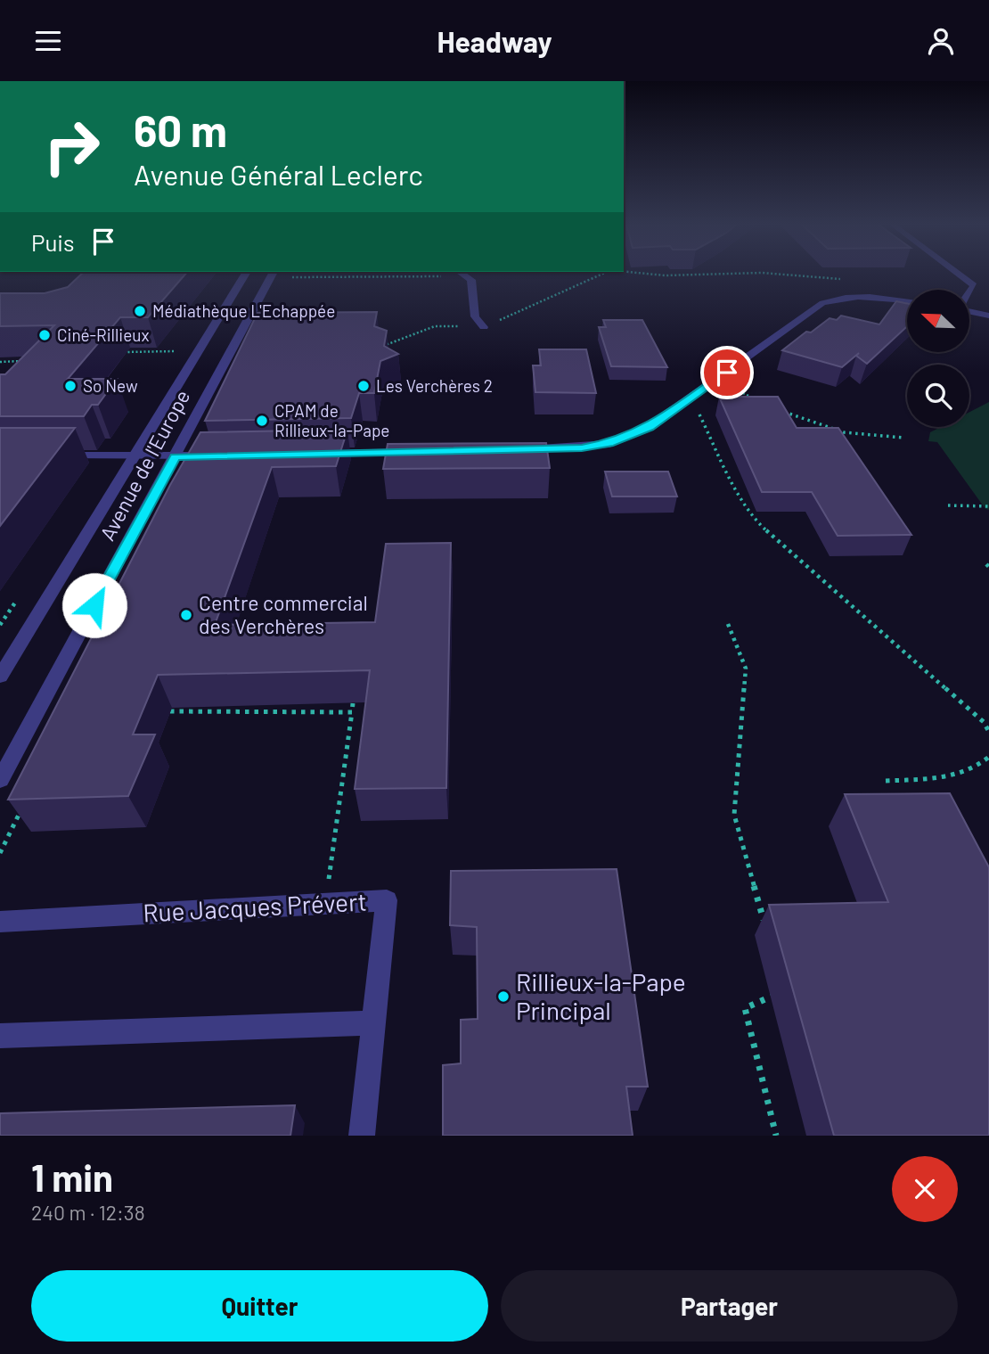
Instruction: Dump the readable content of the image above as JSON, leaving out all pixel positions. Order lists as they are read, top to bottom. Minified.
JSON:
{"streets":{"street":["Avenue de l'Europe","Rue Jacques Prévert"]},"places":["Médiathèque L'Echappée","Ciné-Rillieux","So New","Les Verchères 2","CPAM de Rillieux-la-Pape","Centre commercial des Verchères","Rillieux-la-Pape Principal"],"north":"top left","page":{"header":"Headway","turn":["60 m","Avenue Général Leclerc"],"then":"Puis","heading":["1 min","240 m · 12:38"],"buttons":["Quitter","Partager"]}}
